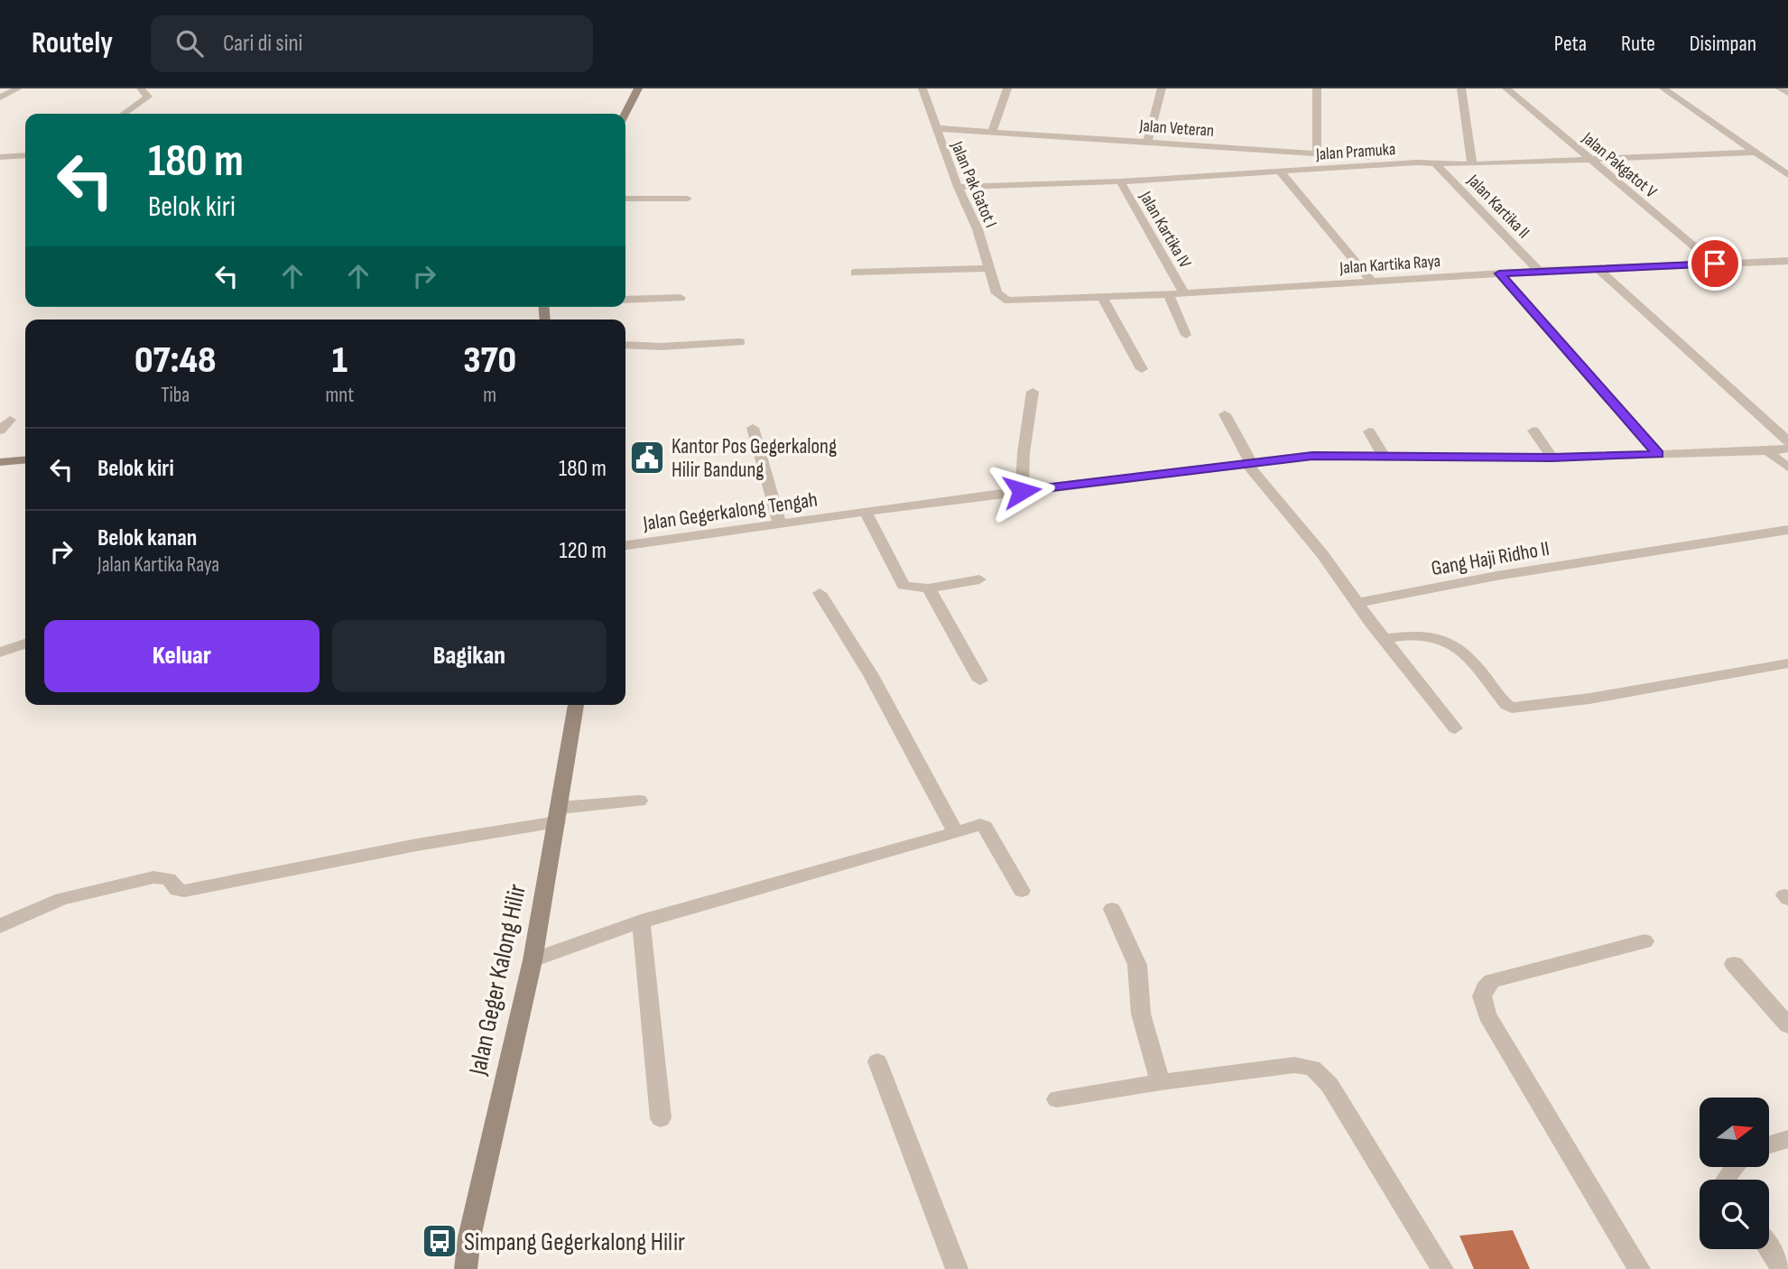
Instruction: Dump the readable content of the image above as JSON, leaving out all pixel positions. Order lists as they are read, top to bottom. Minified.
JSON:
{"streets":{"main road":["Jalan Geger Kalong Hilir"],"street":["Jalan Veteran","Jalan Pramuka","Jalan Pakgatot V","Jalan Pak Gatot I","Jalan Kartika II","Jalan Kartika IV","Jalan Kartika Raya","Jalan Gegerkalong Tengah","Gang Haji Ridho II"]},"crossings":[["Jalan Veteran","Jalan Pramuka"],["Jalan Veteran","Jalan Pak Gatot I"],["Jalan Pramuka","Jalan Pakgatot V"],["Jalan Pramuka","Jalan Pak Gatot I"],["Jalan Pramuka","Jalan Kartika II"],["Jalan Pramuka","Jalan Kartika IV"],["Jalan Pakgatot V","Jalan Kartika Raya"],["Jalan Pak Gatot I","Jalan Kartika Raya"],["Jalan Kartika II","Jalan Kartika Raya"],["Jalan Kartika IV","Jalan Kartika Raya"]],"places":{"public building":["Kantor Pos Gegerkalong Hilir Bandung"],"bus stop":["Simpang Gegerkalong Hilir"]},"north":"right","page":{"header":"Routely","search":"Cari di sini","nav":["Peta","Rute","Disimpan"],"turn":["180 m","Belok kiri"],"eta":["07:48","Tiba","1","mnt","370","m"],"list":[{"name":"Belok kiri","value":"180 m"},{"name":"Belok kanan","note":"Jalan Kartika Raya","value":"120 m"}],"buttons":["Keluar","Bagikan"]}}
